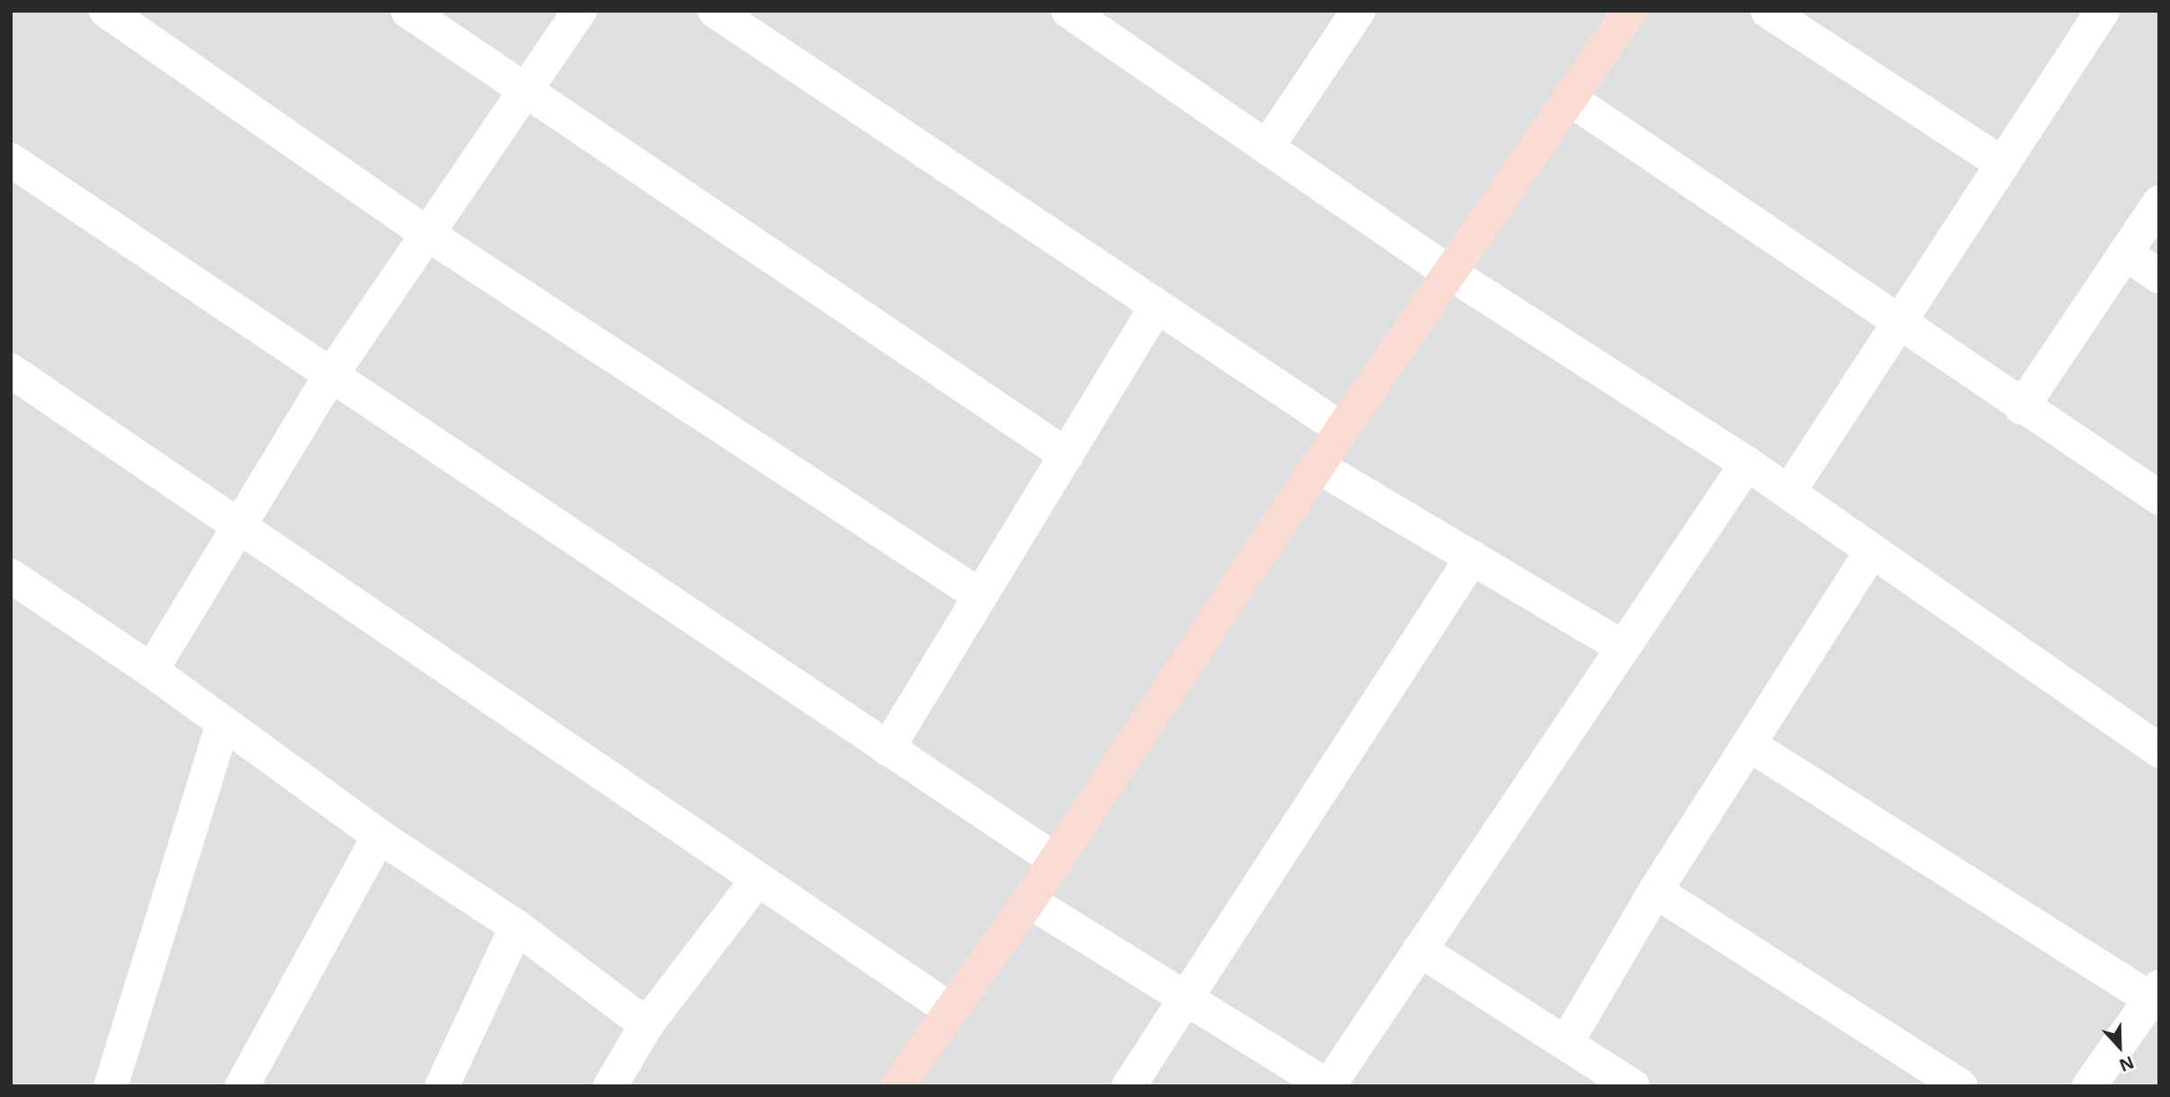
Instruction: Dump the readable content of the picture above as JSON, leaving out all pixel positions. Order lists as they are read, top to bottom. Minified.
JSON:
{"north":"bottom"}
